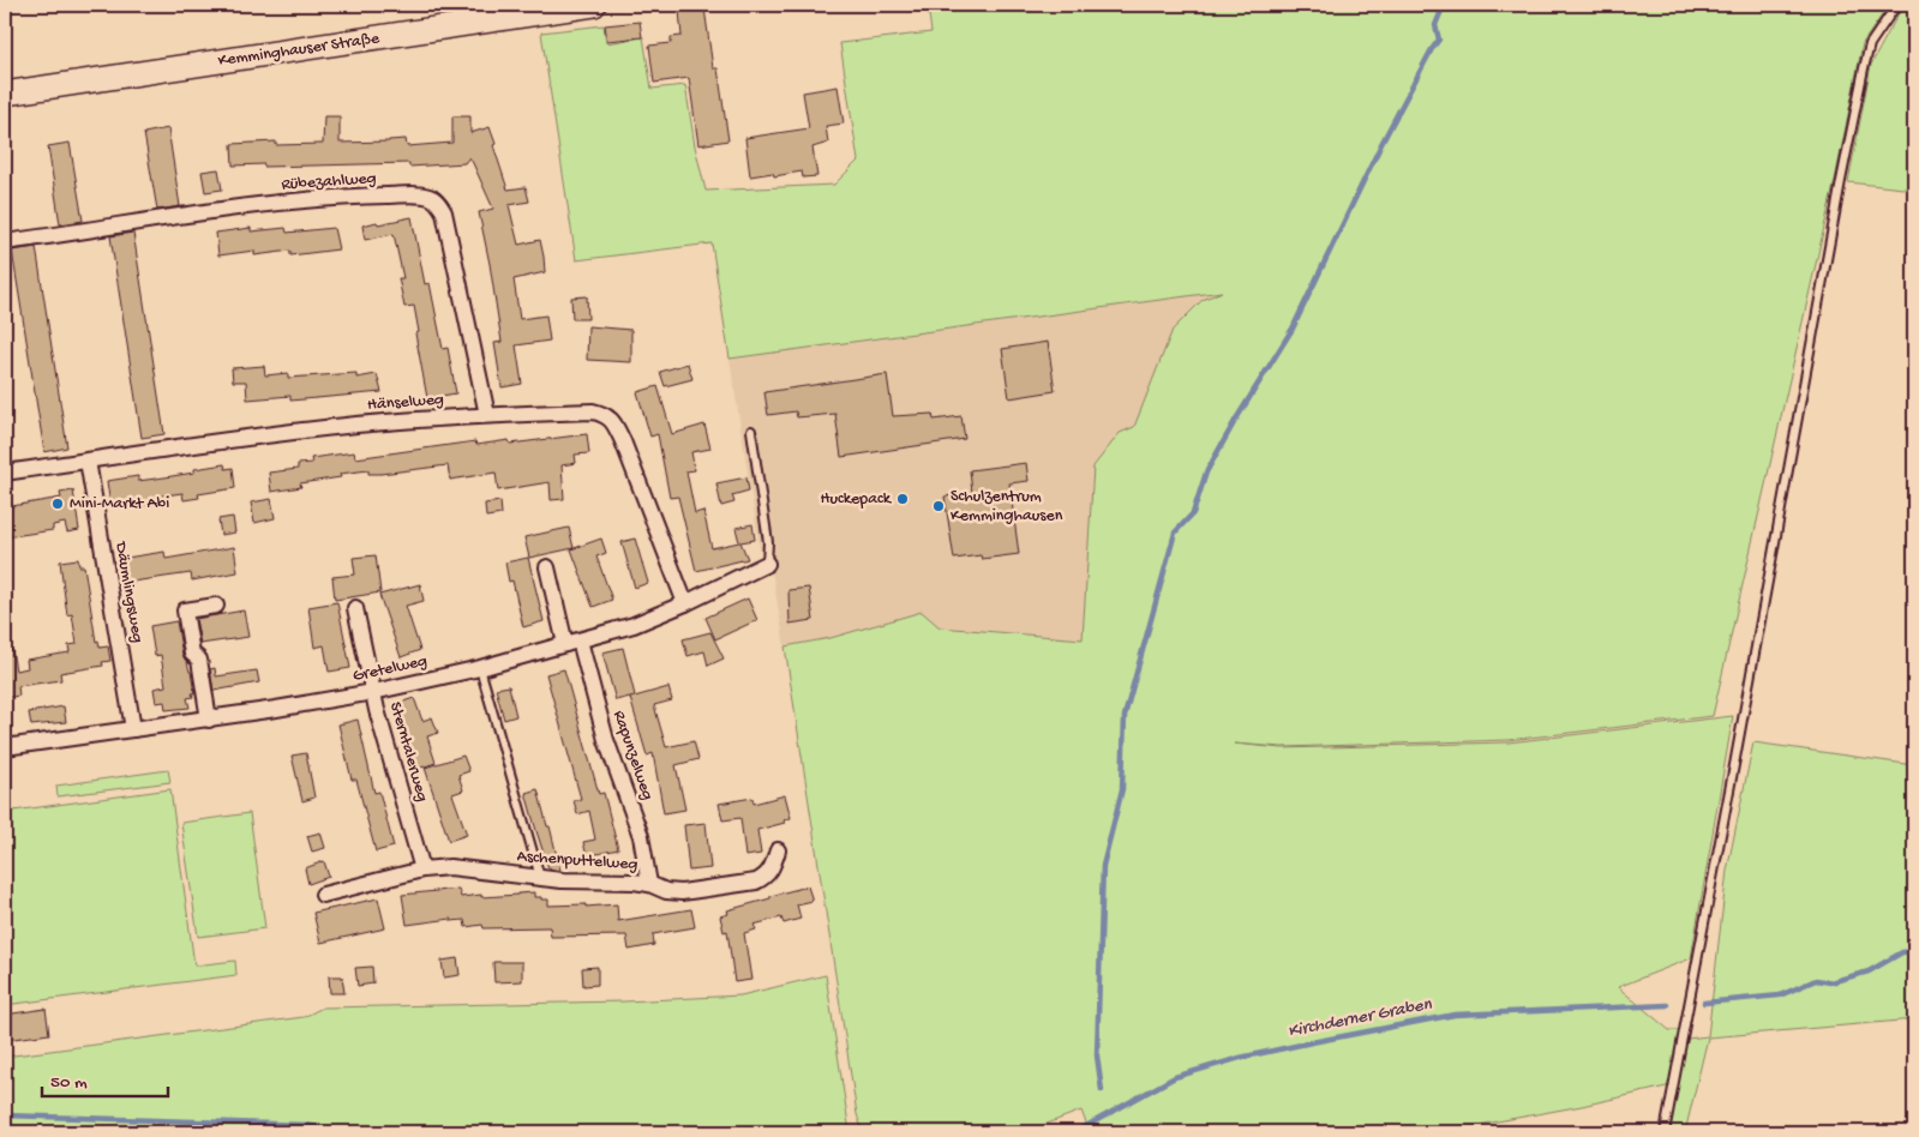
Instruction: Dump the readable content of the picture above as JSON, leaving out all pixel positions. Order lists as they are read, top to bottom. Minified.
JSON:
{"streets":{"main road":["Kemminghauser Straße"],"street":["Rübezahlweg","Hänselweg","Däumlingsweg","Gretelweg","Sterntalerweg","Rapunzelweg","Aschenputtelweg"]},"crossings":[["Rübezahlweg","Hänselweg"],["Hänselweg","Däumlingsweg"],["Hänselweg","Gretelweg"],["Däumlingsweg","Gretelweg"],["Gretelweg","Sterntalerweg"],["Gretelweg","Rapunzelweg"],["Sterntalerweg","Aschenputtelweg"],["Rapunzelweg","Aschenputtelweg"]],"water":["Kirchderner Graben"],"places":["Huckepack","Mini-Markt Abi","Schulzentrum Kemminghausen"],"scale_bar":"50 m"}
